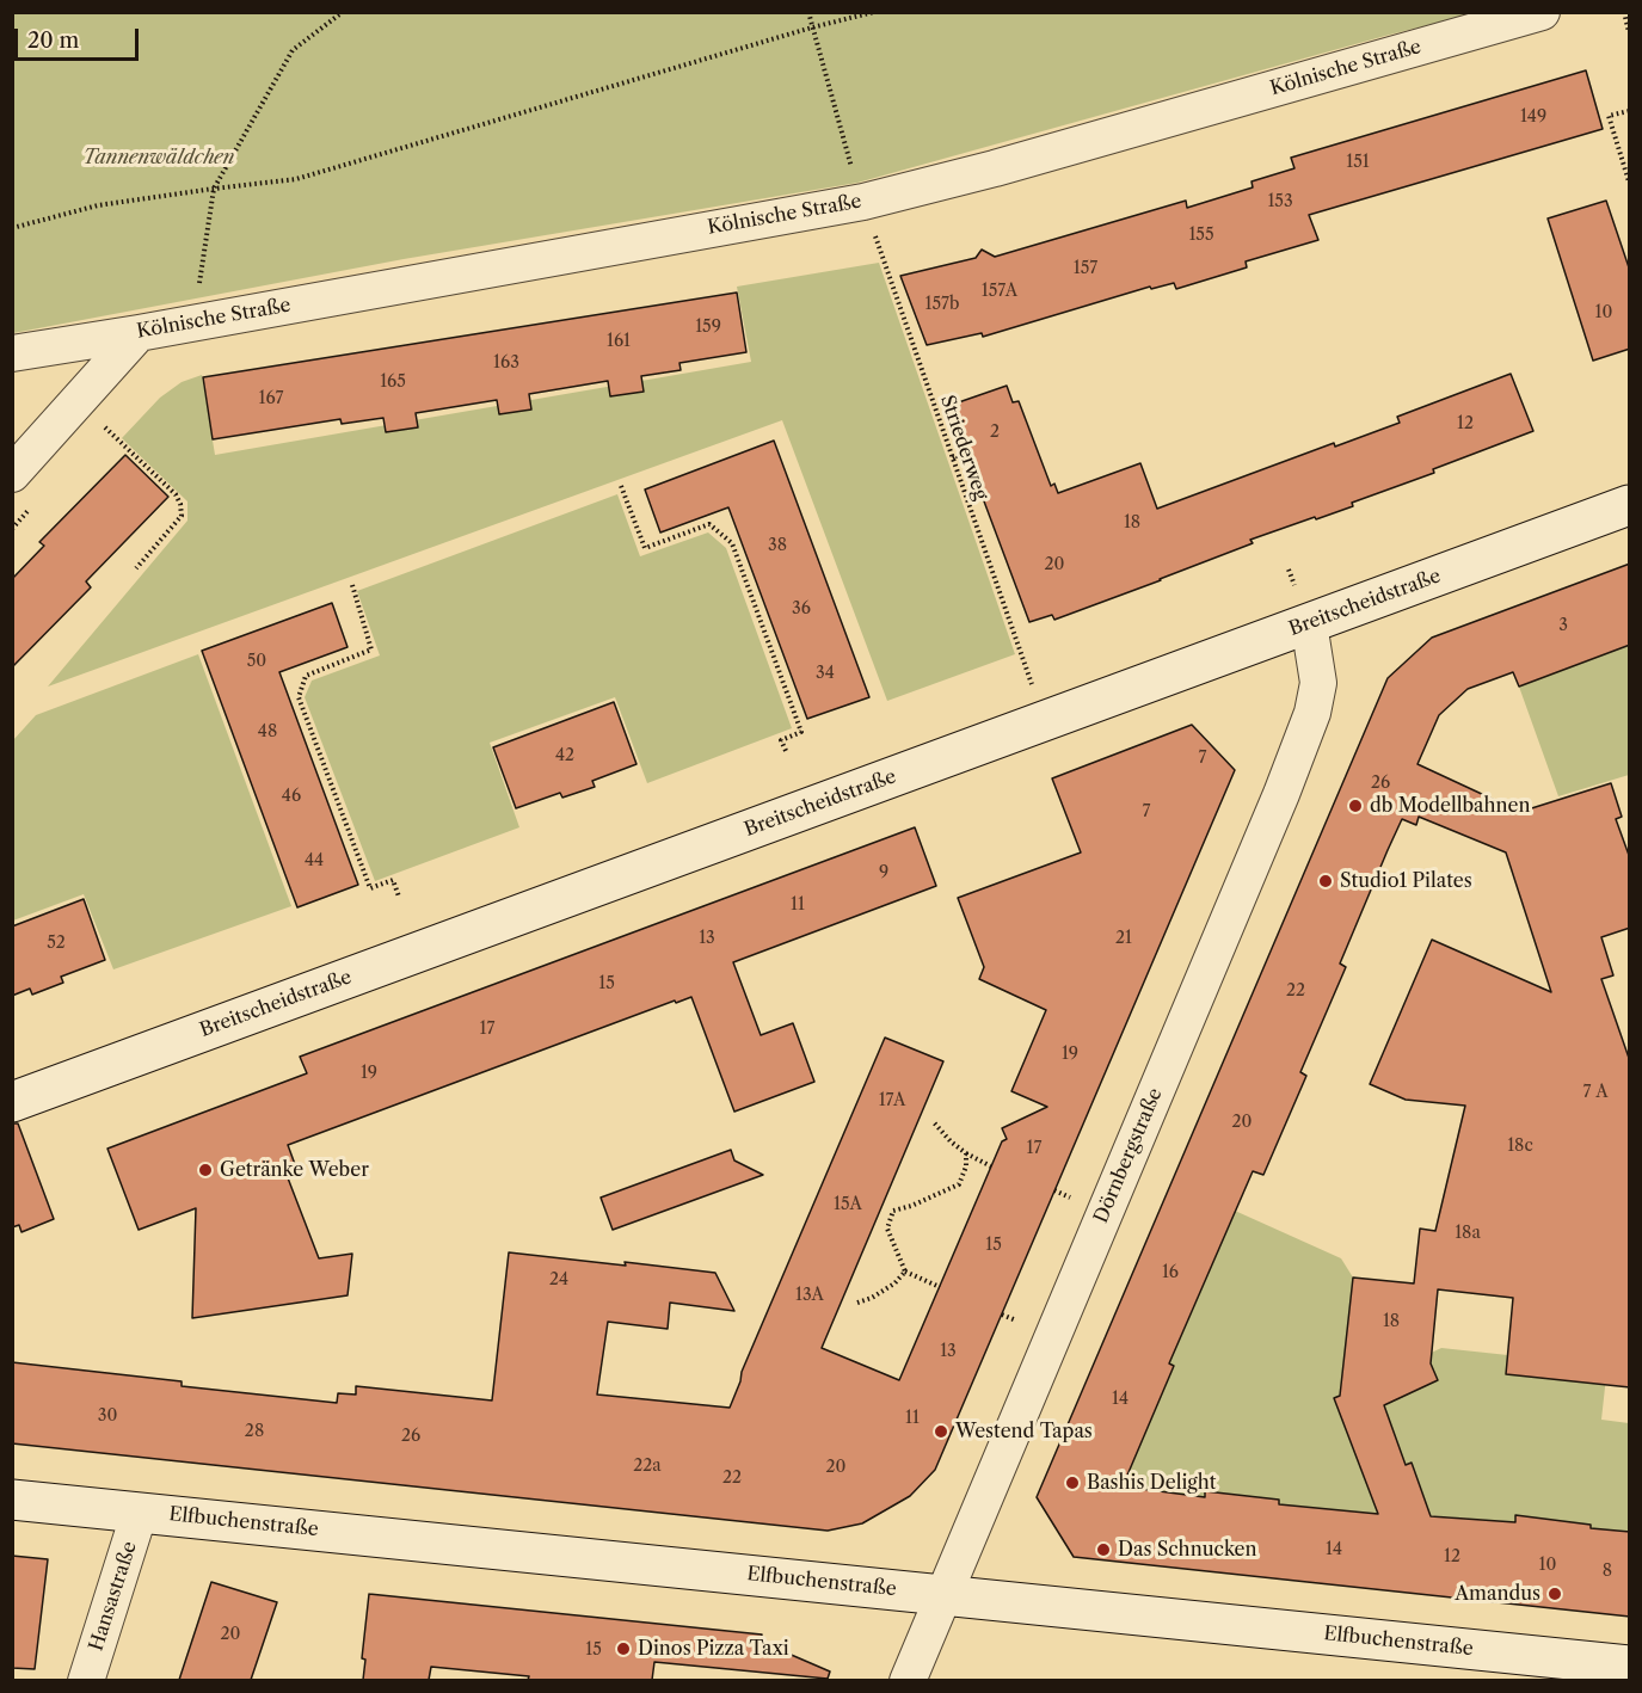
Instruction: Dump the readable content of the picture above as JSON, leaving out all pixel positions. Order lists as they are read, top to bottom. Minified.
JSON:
{"streets":{"main road":["Breitscheidstraße","Elfbuchenstraße"],"street":["Kölnische Straße","Dörnbergstraße","Hansastraße"],"path":["Striederweg"]},"crossings":[["Breitscheidstraße","Dörnbergstraße"],["Dörnbergstraße","Elfbuchenstraße"],["Elfbuchenstraße","Hansastraße"]],"parks":["Tannenwäldchen"],"places":["db Modellbahnen","Studio1 Pilates","Getränke Weber","Westend Tapas","Bashis Delight","Das Schnucken","Amandus","Dinos Pizza Taxi"],"house_numbers":["149","151","153","155","157","157A","157b","10","159","161","163","165","167","12","2","18","38","20","36","3","50","34","48","42","7","26","46","7","44","9","11","13","21","52","15","22","17","19","19","7 A","17A","20","18c","17","15A","18a","15","16","24","13A","18","13","14","30","11","28","26","22a","20","22","14","12","10","8","20","15"],"scale_bar":"20 m"}
